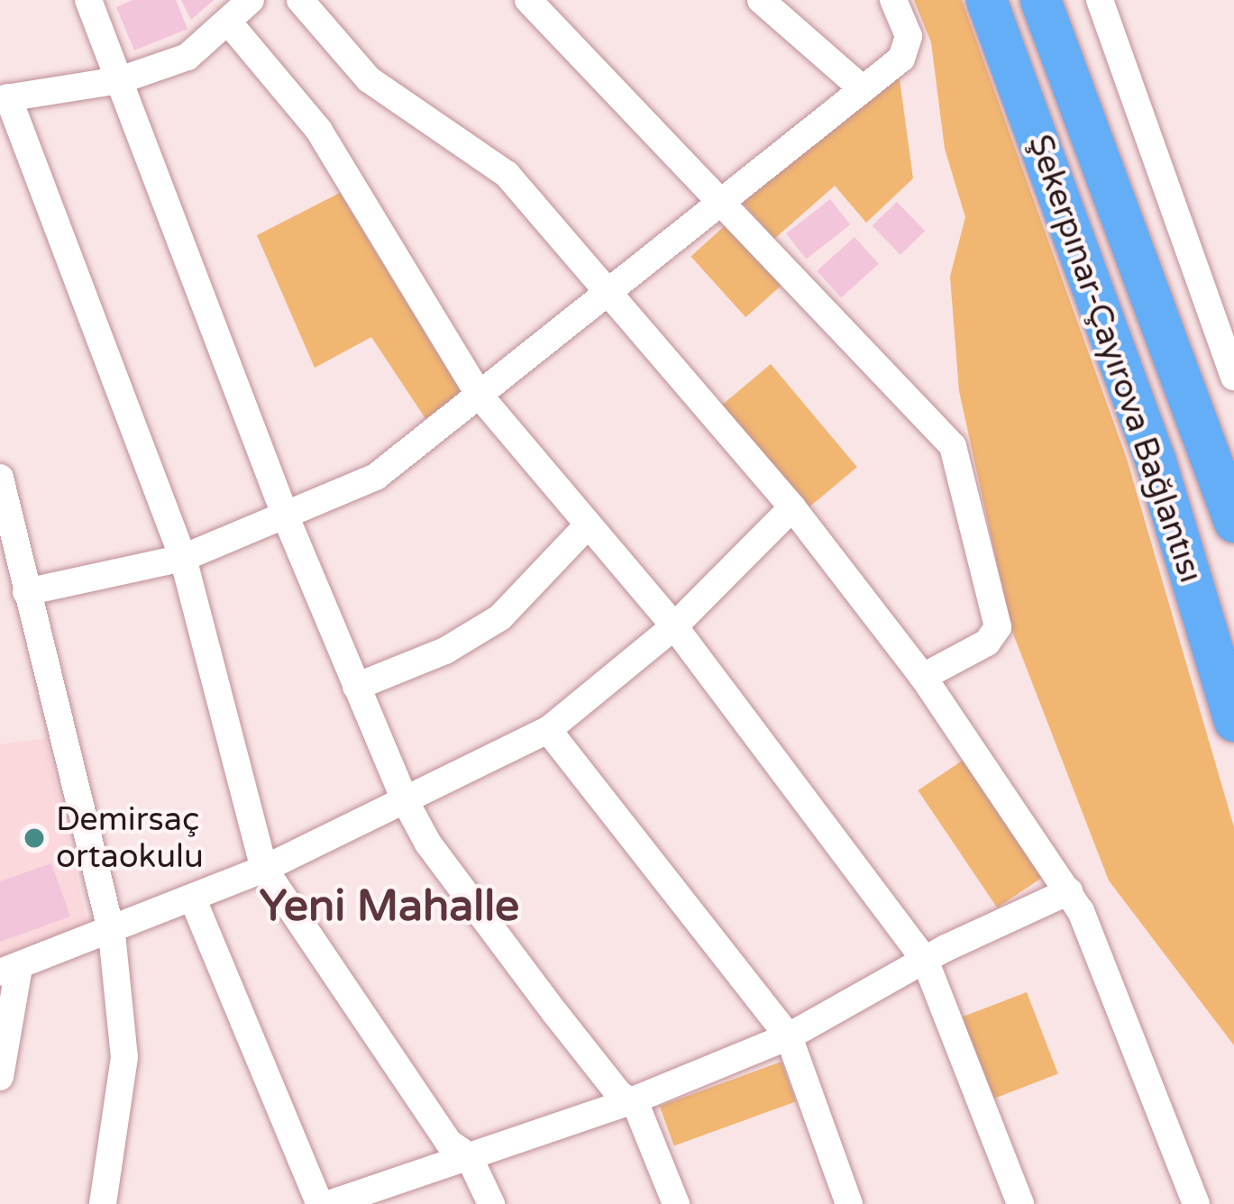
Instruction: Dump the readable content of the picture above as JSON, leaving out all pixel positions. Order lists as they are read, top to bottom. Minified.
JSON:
{"streets":{"highway":["Şekerpınar-Çayırova Bağlantısı"]},"districts":["Yeni Mahalle"],"places":["Demirsaç ortaokulu"]}
